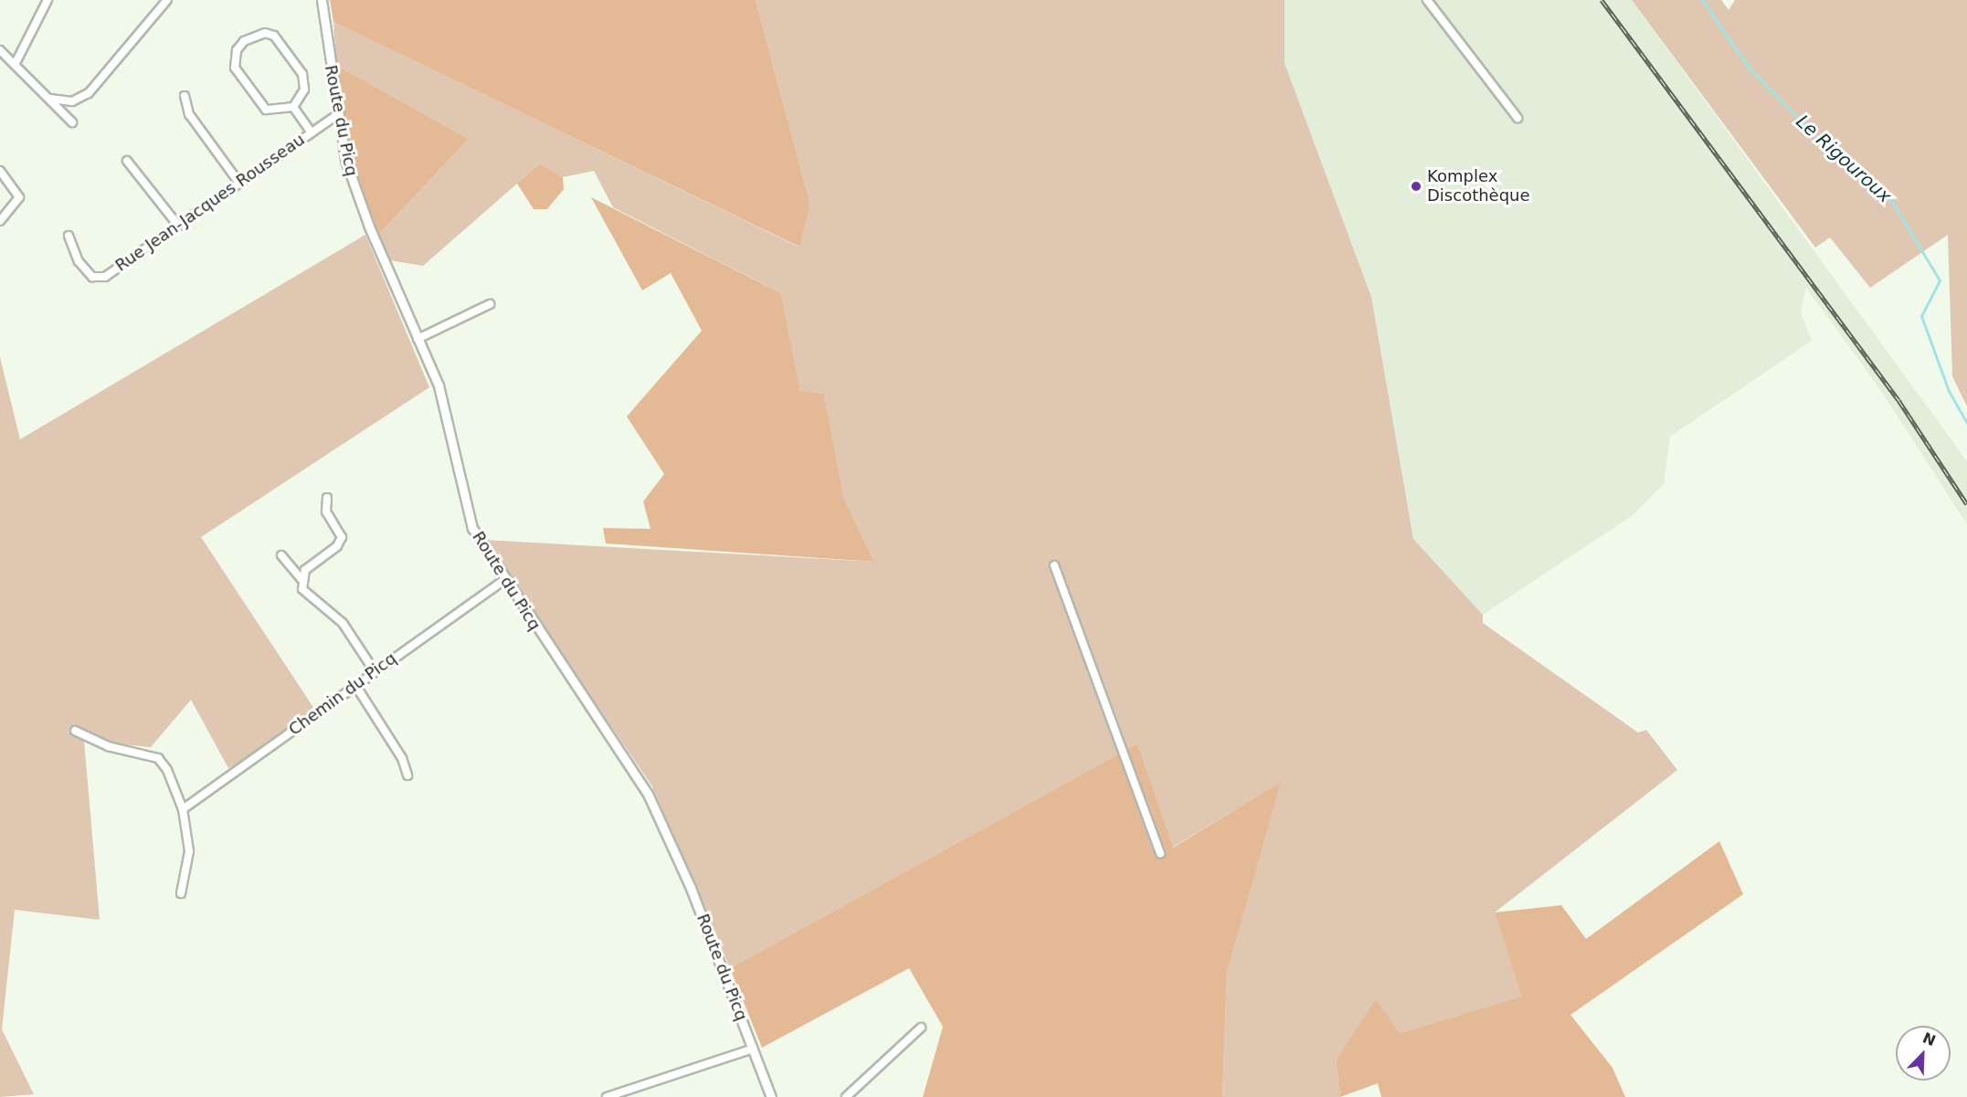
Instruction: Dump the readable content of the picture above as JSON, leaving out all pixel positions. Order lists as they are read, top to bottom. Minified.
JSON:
{"streets":{"street":["Route du Picq","Rue Jean-Jacques Rousseau","Chemin du Picq"]},"crossings":[["Route du Picq","Rue Jean-Jacques Rousseau"],["Route du Picq","Chemin du Picq"]],"water":["Le Rigouroux"],"places":["Komplex Discothèque"],"north":"top right"}
